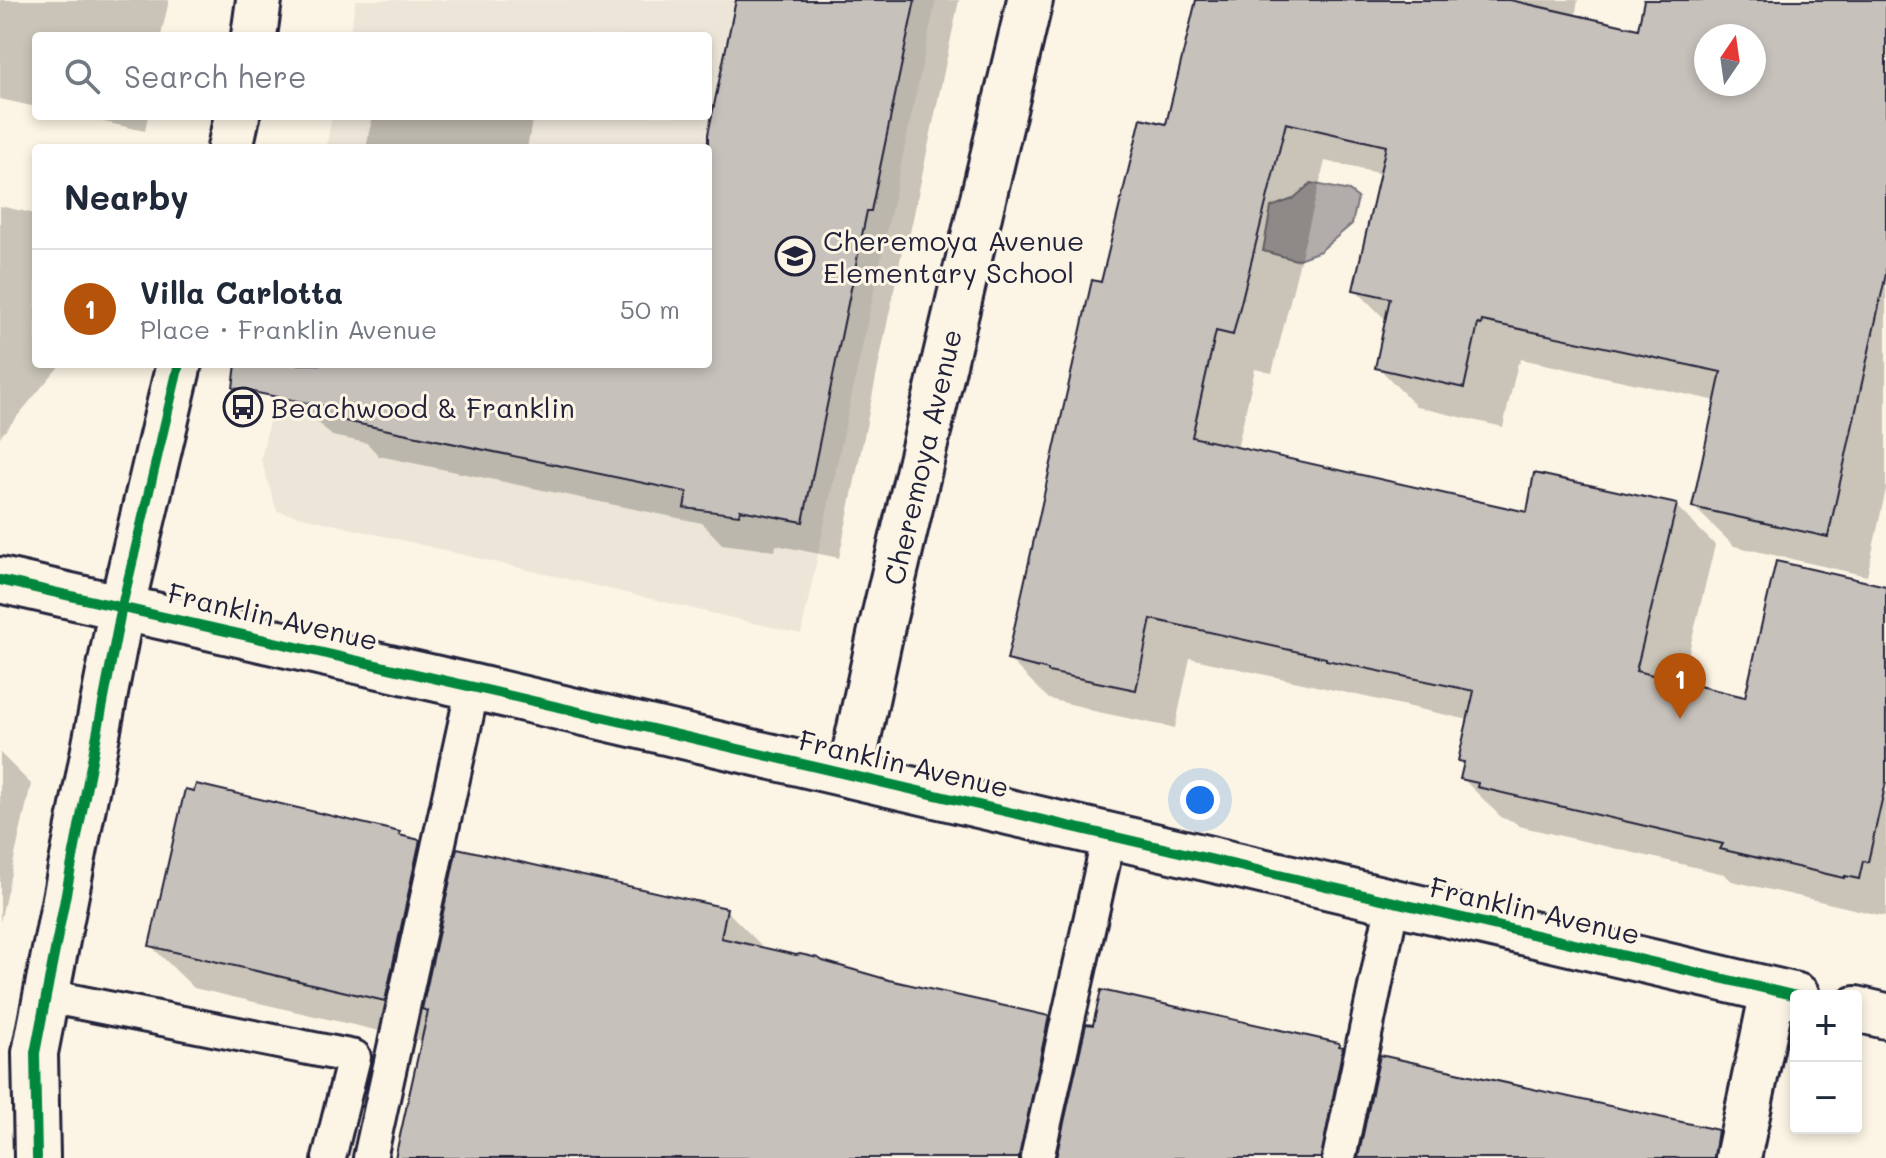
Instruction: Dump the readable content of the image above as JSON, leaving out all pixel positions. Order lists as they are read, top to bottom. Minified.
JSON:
{"streets":{"street":["Cheremoya Avenue","Franklin Avenue"]},"crossings":[["Cheremoya Avenue","Franklin Avenue"]],"places":{"school or university":["Cheremoya Avenue Elementary School"],"bus stop":["Beachwood & Franklin"]},"north":"top","page":{"search":"Search here","heading":"Nearby","list":[{"mark":"1","name":"Villa Carlotta","note":"Place · Franklin Avenue","value":"50 m"}],"pins":"1","map_buttons":["+","−"]}}
